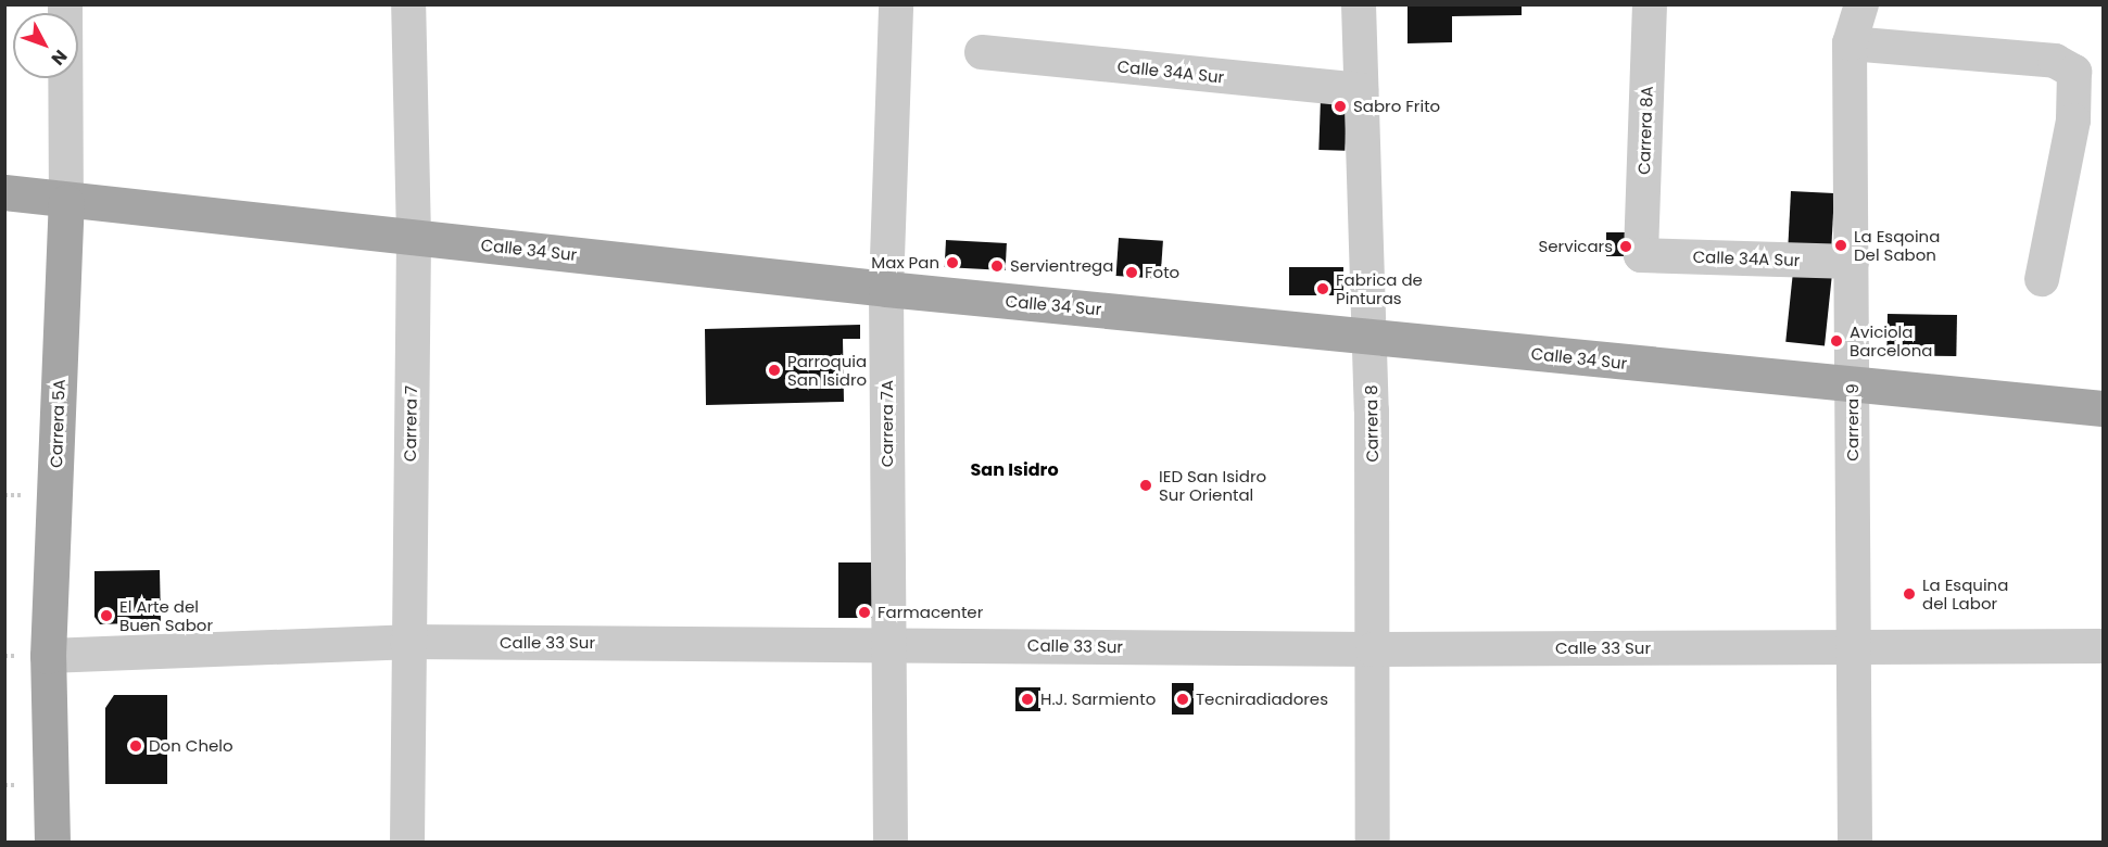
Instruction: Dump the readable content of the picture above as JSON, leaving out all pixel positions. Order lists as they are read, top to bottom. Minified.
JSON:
{"streets":{"main road":["Calle 34 Sur","Carrera 5A"],"street":["Calle 34A Sur","Carrera 8A","Carrera 9","Carrera 7","Carrera 7A","Carrera 8","Calle 33 Sur"]},"crossings":[["Calle 34A Sur","Carrera 8A"],["Calle 34A Sur","Carrera 9"],["Calle 34A Sur","Carrera 8"],["Calle 34 Sur","Carrera 9"],["Calle 34 Sur","Carrera 5A"],["Calle 34 Sur","Carrera 7"],["Calle 34 Sur","Carrera 7A"],["Calle 34 Sur","Carrera 8"],["Carrera 9","Calle 33 Sur"],["Carrera 5A","Calle 33 Sur"],["Carrera 7","Calle 33 Sur"],["Carrera 7A","Calle 33 Sur"],["Carrera 8","Calle 33 Sur"]],"districts":["San Isidro"],"places":["Sabro Frito","La Esqoina Del Sabon","Servicars","Max Pan","Servientrega","Foto","Fabrica de Pinturas","Aviciola Barcelona","Parroquia San Isidro","IED San Isidro Sur Oriental","La Esquina del Labor","Farmacenter","El Arte del Buen Sabor","H.J. Sarmiento","Tecniradiadores","Don Chelo"],"north":"bottom right"}
